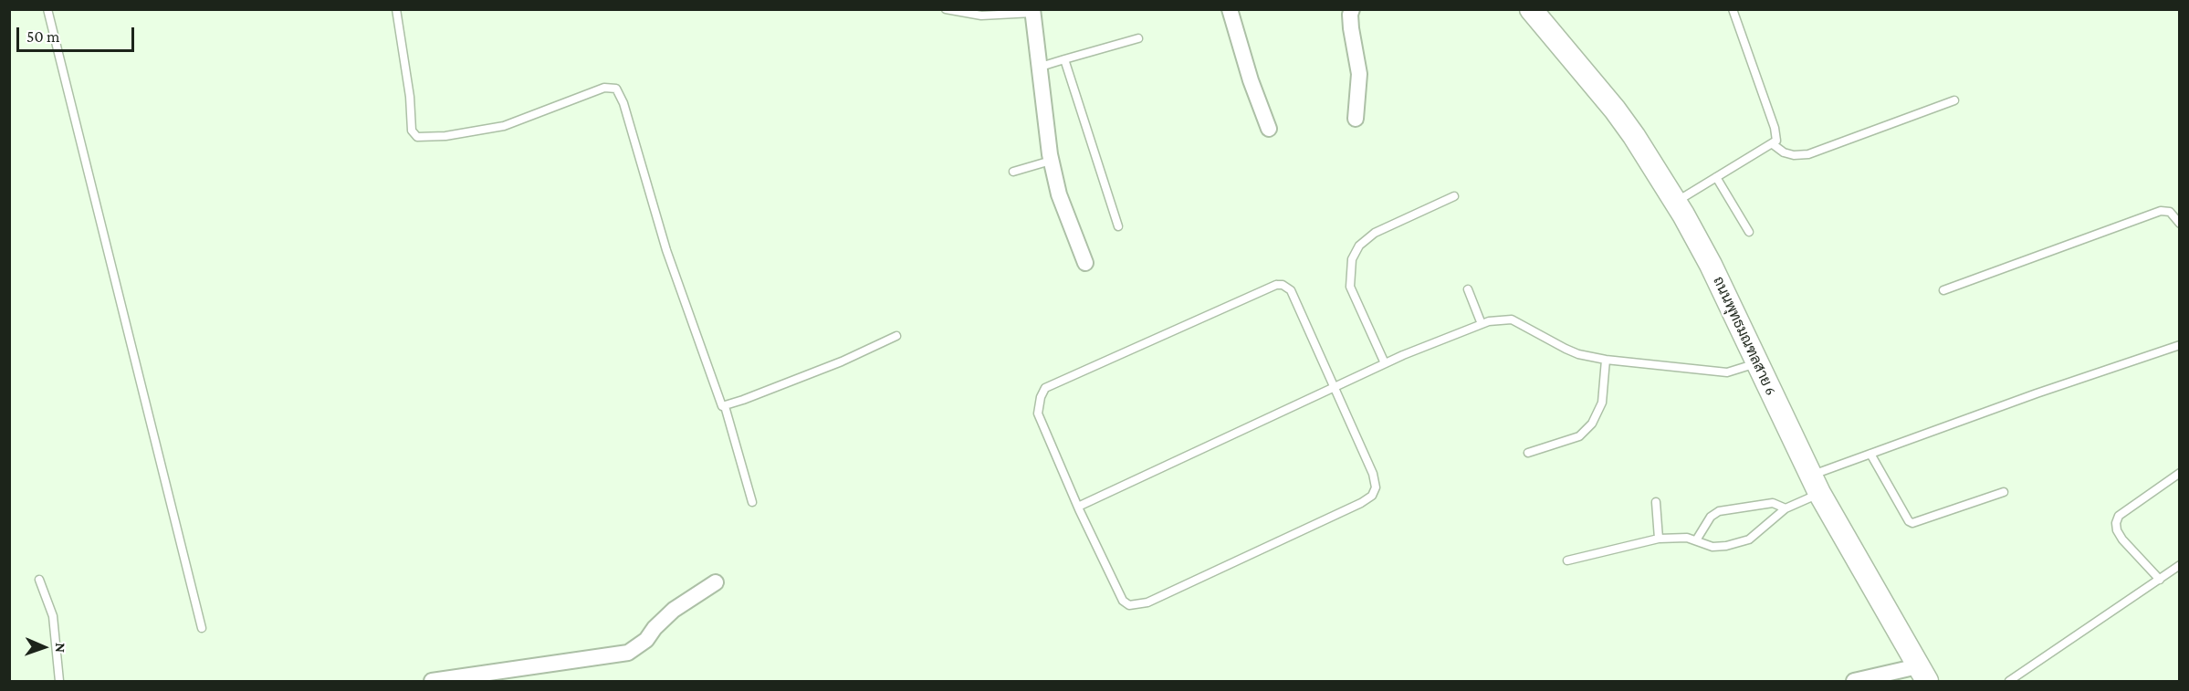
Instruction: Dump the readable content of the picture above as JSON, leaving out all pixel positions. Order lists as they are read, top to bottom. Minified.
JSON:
{"streets":{"main road":["ถนนพุทธมณฑลสาย 6"]},"scale_bar":"50 m","north":"right"}
